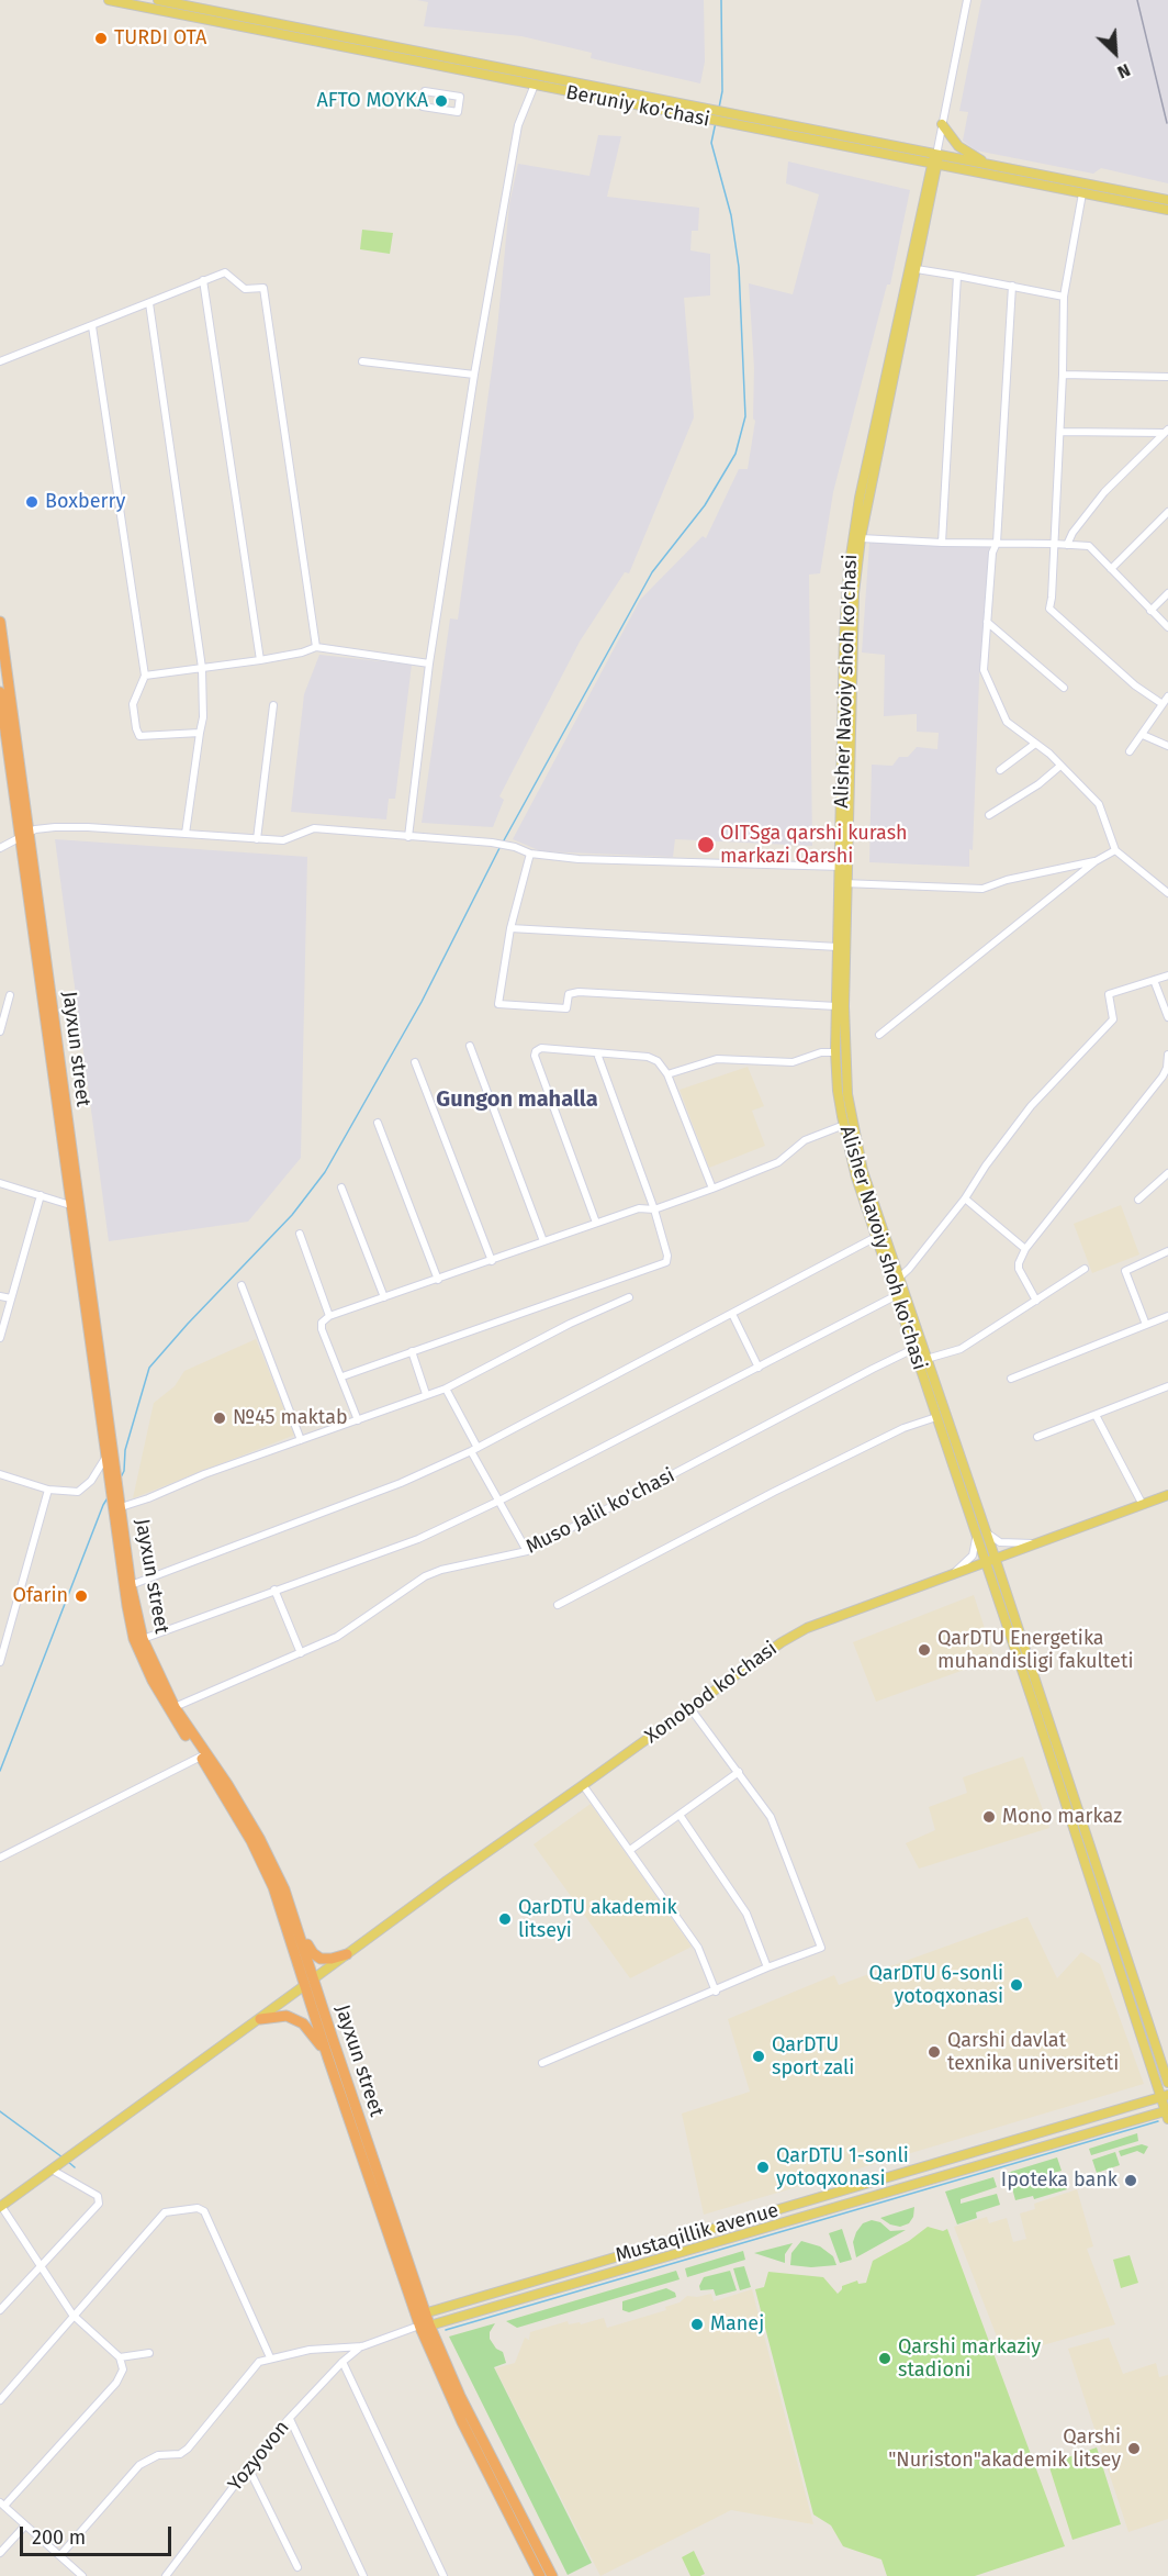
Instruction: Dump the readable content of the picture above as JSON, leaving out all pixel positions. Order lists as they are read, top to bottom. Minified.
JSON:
{"streets":{"highway":["Jayxun street"],"main road":["Beruniy ko'chasi","Alisher Navoiy shoh ko'chasi","Xonobod ko'chasi","Mustaqillik avenue"],"street":["Muso Jalil ko'chasi","Yozyovon"]},"crossings":[["Beruniy ko'chasi","Alisher Navoiy shoh ko'chasi"],["Alisher Navoiy shoh ko'chasi","Muso Jalil ko'chasi"],["Alisher Navoiy shoh ko'chasi","Xonobod ko'chasi"],["Alisher Navoiy shoh ko'chasi","Mustaqillik avenue"],["Jayxun street","Muso Jalil ko'chasi"],["Jayxun street","Xonobod ko'chasi"],["Jayxun street","Mustaqillik avenue"]],"districts":["Gungon mahalla"],"places":["TURDI OTA","AFTO MOYKA","Boxberry","OITSga qarshi kurash markazi Qarshi","№45 maktab","Ofarin","QarDTU Energetika muhandisligi fakulteti","Mono markaz","QarDTU akademik litseyi","QarDTU 6-sonli yotoqxonasi","Qarshi davlat texnika universiteti","QarDTU sport zali","QarDTU 1-sonli yotoqxonasi","Ipoteka bank","Manej","Qarshi markaziy stadioni","Qarshi \"Nuriston\"akademik litsey"],"scale_bar":"200 m","north":"bottom right"}
